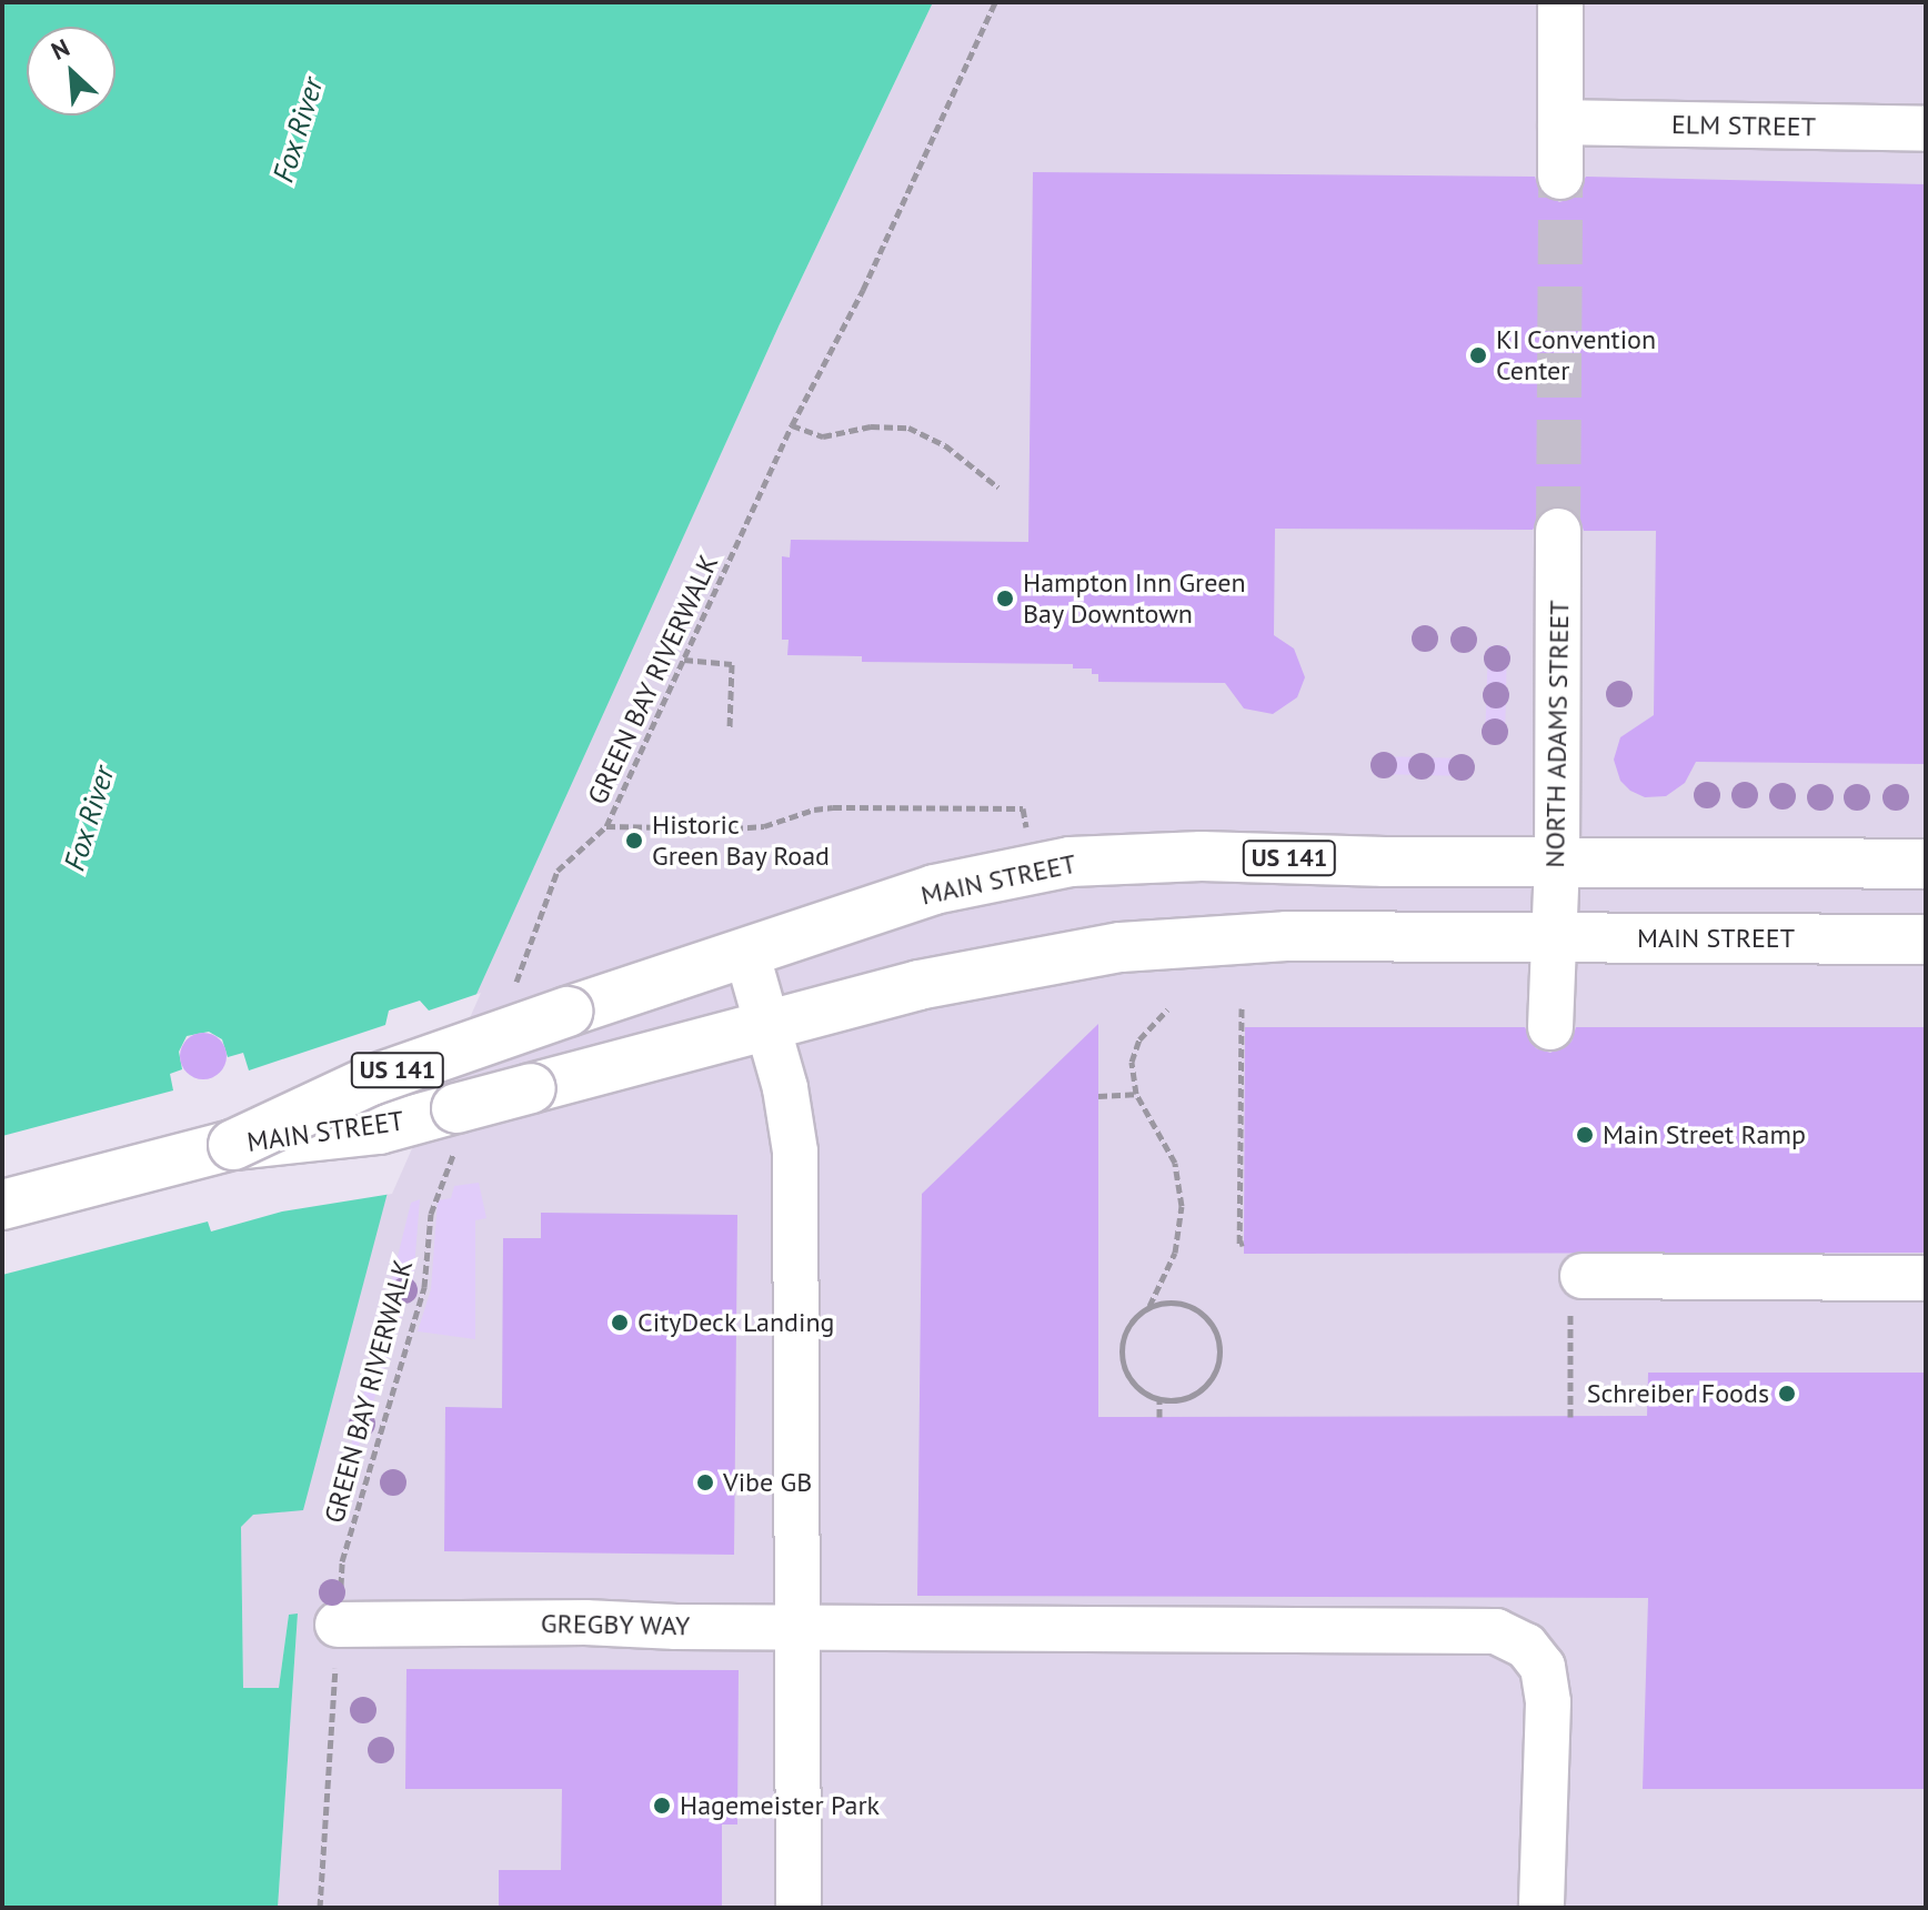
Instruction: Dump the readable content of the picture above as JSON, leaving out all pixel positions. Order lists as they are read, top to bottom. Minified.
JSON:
{"streets":{"main road":["US 141","MAIN STREET"],"street":["ELM STREET","NORTH ADAMS STREET","GREGBY WAY"],"path":["GREEN BAY RIVERWALK"]},"crossings":[["GREEN BAY RIVERWALK","GREGBY WAY"],["NORTH ADAMS STREET","MAIN STREET"],["US 141","MAIN STREET"]],"water":["Fox River"],"places":["KI Convention Center","Hampton Inn Green Bay Downtown","Historic Green Bay Road","Main Street Ramp","CityDeck Landing","Schreiber Foods","Vibe GB","Hagemeister Park"],"north":"top left"}
